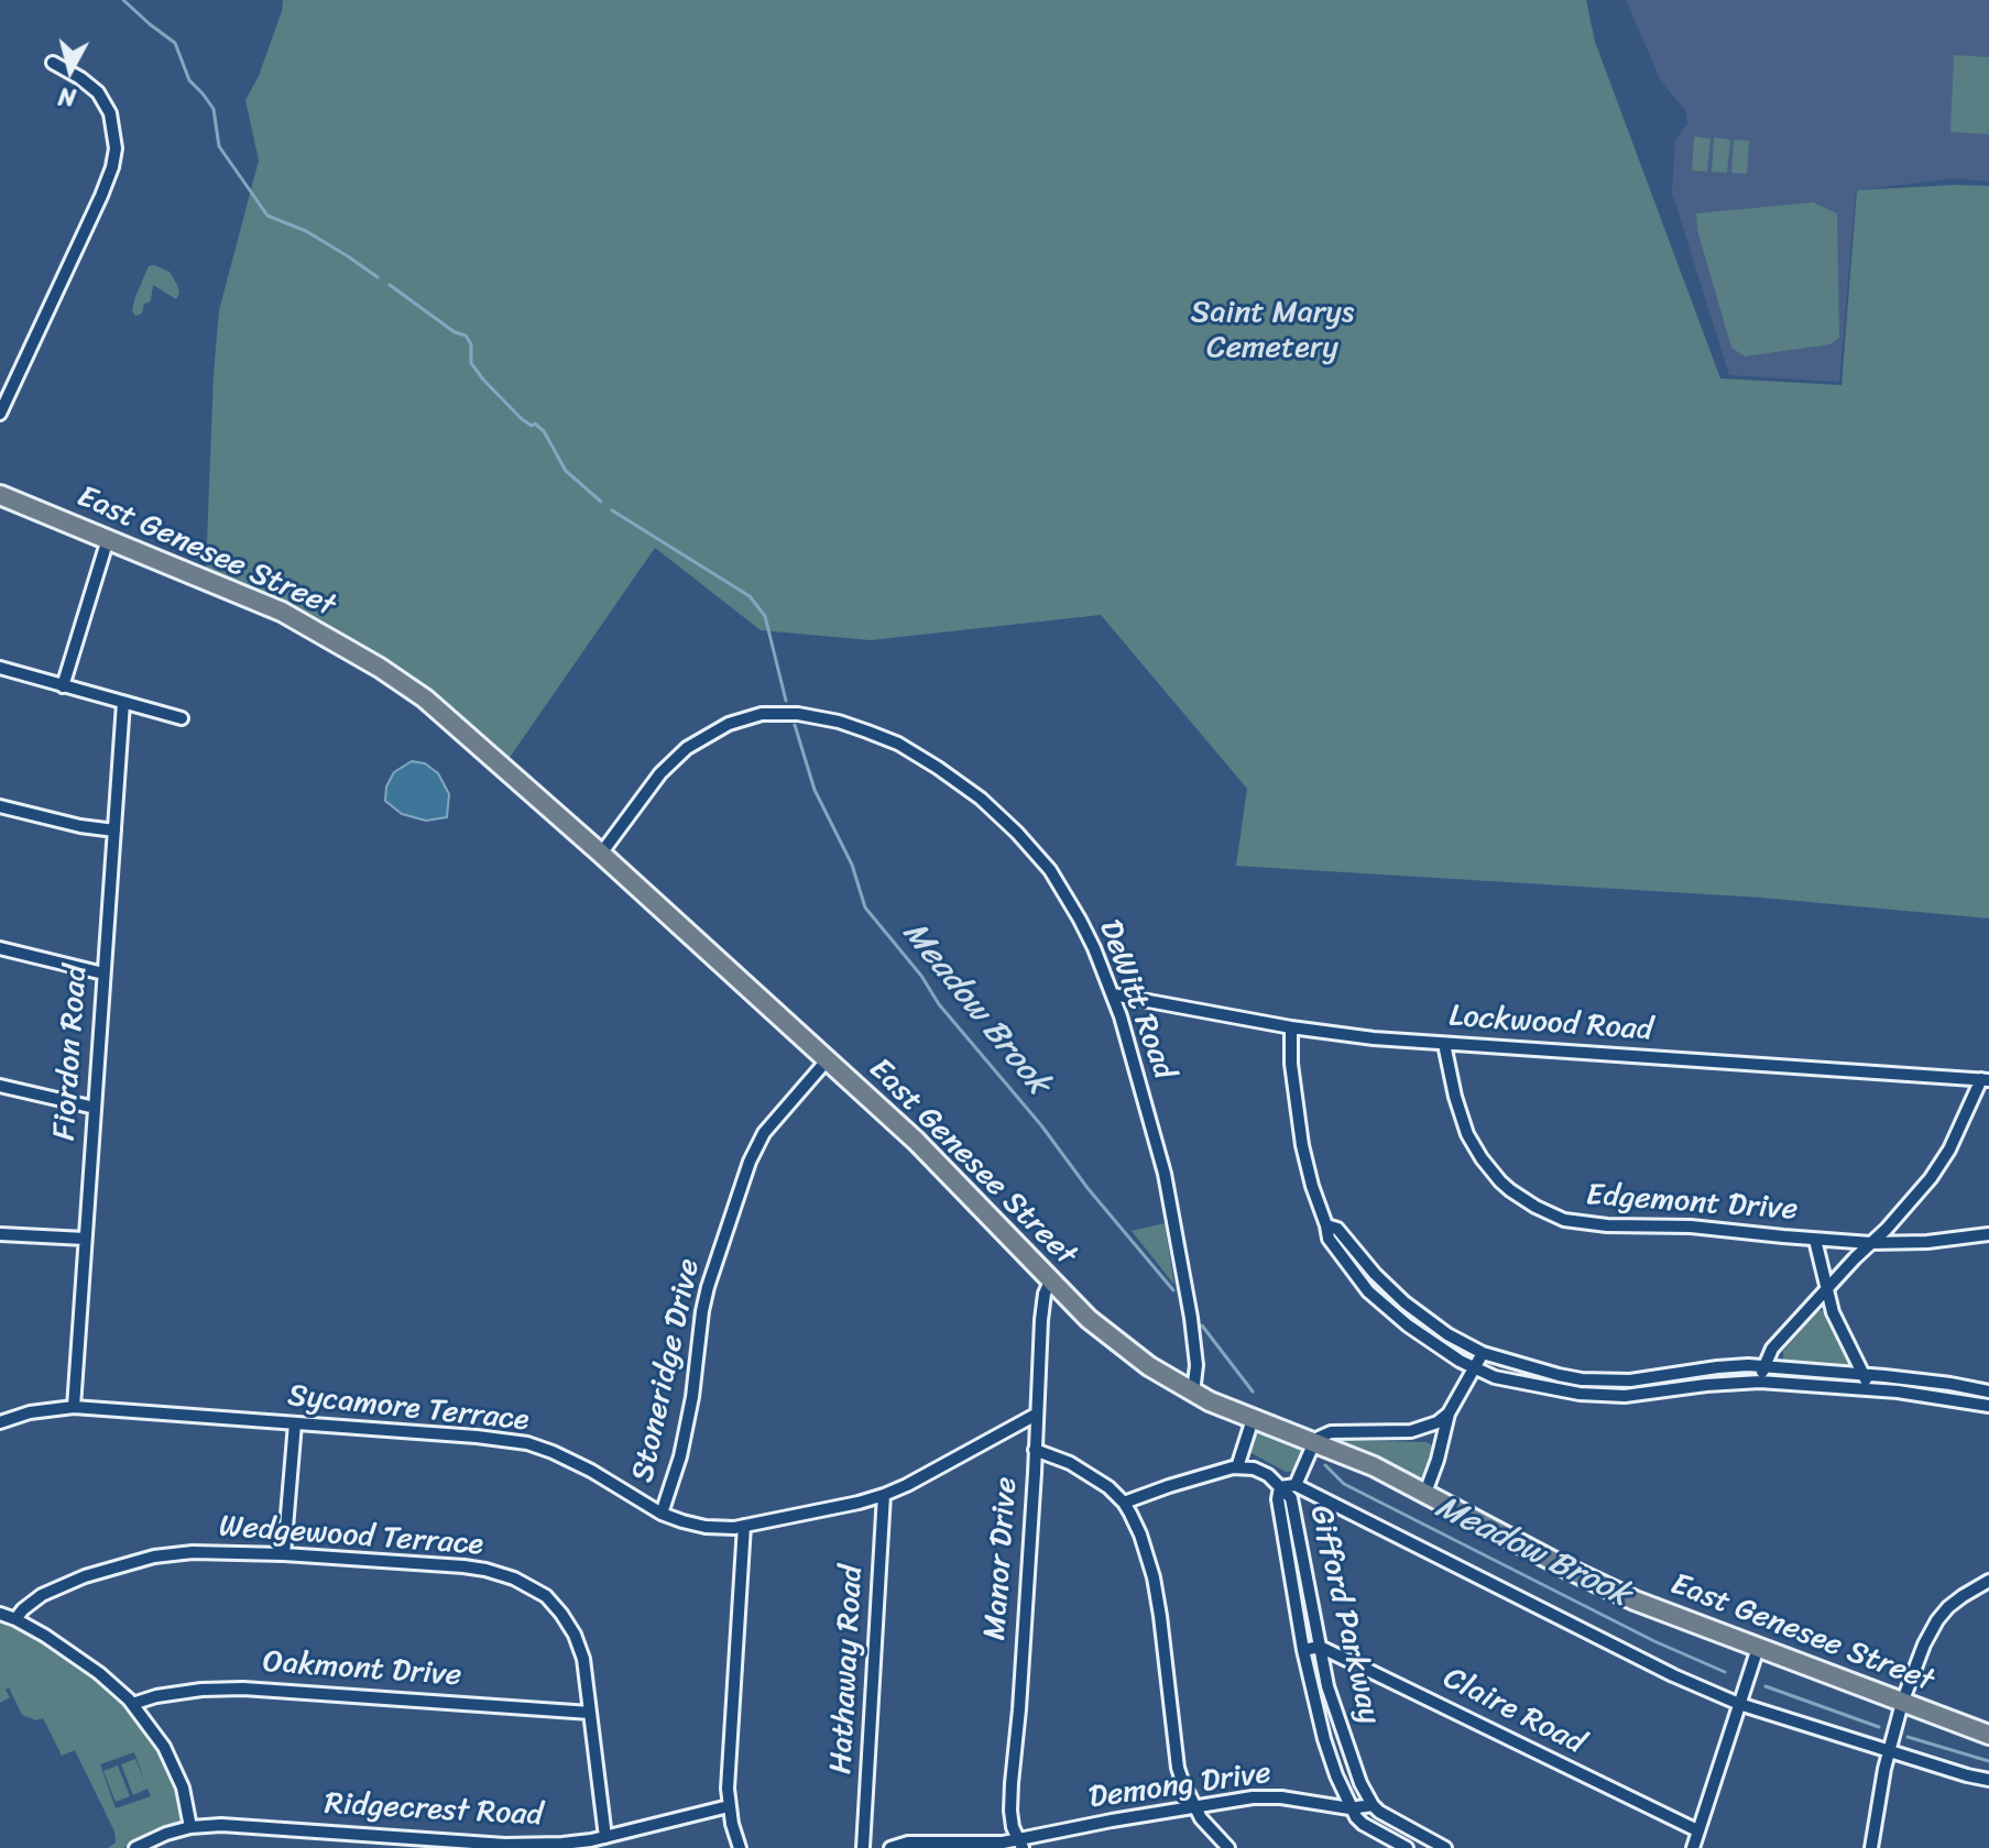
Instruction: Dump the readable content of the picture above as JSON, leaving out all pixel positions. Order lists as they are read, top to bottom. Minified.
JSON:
{"streets":{"main road":["East Genesee Street"],"street":["DeWitt Road","Lockwood Road","Fiordon Road","Edgemont Drive","Stoneridge Drive","Sycamore Terrace","Wedgewood Terrace","Manor Drive","Gifford Parkway","Oakmont Drive","Hathaway Road","Claire Road","Demong Drive","Ridgecrest Road"]},"crossings":[["East Genesee Street","DeWitt Road"],["East Genesee Street","Stoneridge Drive"],["East Genesee Street","Manor Drive"],["DeWitt Road","Lockwood Road"],["Lockwood Road","Edgemont Drive"],["Fiordon Road","Sycamore Terrace"],["Stoneridge Drive","Sycamore Terrace"],["Sycamore Terrace","Manor Drive"],["Sycamore Terrace","Hathaway Road"],["Wedgewood Terrace","Oakmont Drive"],["Wedgewood Terrace","Ridgecrest Road"],["Manor Drive","Demong Drive"],["Gifford Parkway","Claire Road"],["Gifford Parkway","Demong Drive"]],"water":["Meadow Brook"],"parks":["Saint Marys Cemetery"],"north":"bottom"}
